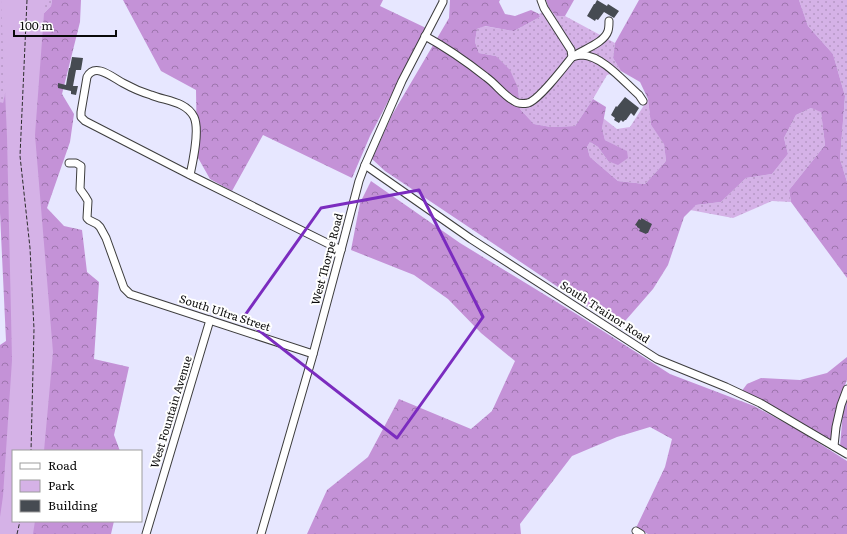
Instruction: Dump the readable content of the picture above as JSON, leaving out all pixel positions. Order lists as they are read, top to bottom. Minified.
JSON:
{"streets":{"street":["West Thorpe Road","South Trainor Road","South Ultra Street","West Fountain Avenue"]},"crossings":[["West Thorpe Road","South Trainor Road"],["West Thorpe Road","South Ultra Street"],["South Ultra Street","West Fountain Avenue"]],"legend":["Road","Park","Building"],"scale_bar":"100 m"}
